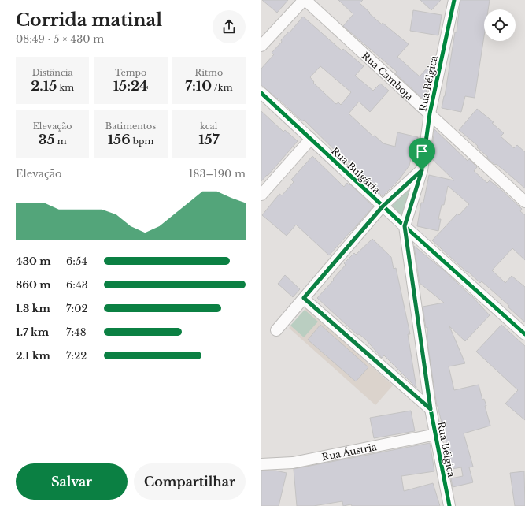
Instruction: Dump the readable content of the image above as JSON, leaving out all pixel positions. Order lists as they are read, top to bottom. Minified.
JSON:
{"streets":{"street":["Rua Camboja","Rua Bélgica","Rua Bulgária","Rua Áustria"]},"crossings":[["Rua Camboja","Rua Bélgica"],["Rua Bélgica","Rua Bulgária"],["Rua Bélgica","Rua Áustria"]],"page":{"heading":["Corrida matinal","08:49 · 5 × 430 m"],"stats":[["Distância","2.15 km"],["Tempo","15:24"],["Ritmo","7:10 /km"],["Elevação","35 m"],["Batimentos","156 bpm"],["kcal","157"]],"chart":["Elevação","183–190 m"],"list":[{"name":"430 m","note":"6:54"},{"name":"860 m","note":"6:43"},{"name":"1.3 km","note":"7:02"},{"name":"1.7 km","note":"7:48"},{"name":"2.1 km","note":"7:22"}],"buttons":["Salvar","Compartilhar"]}}
